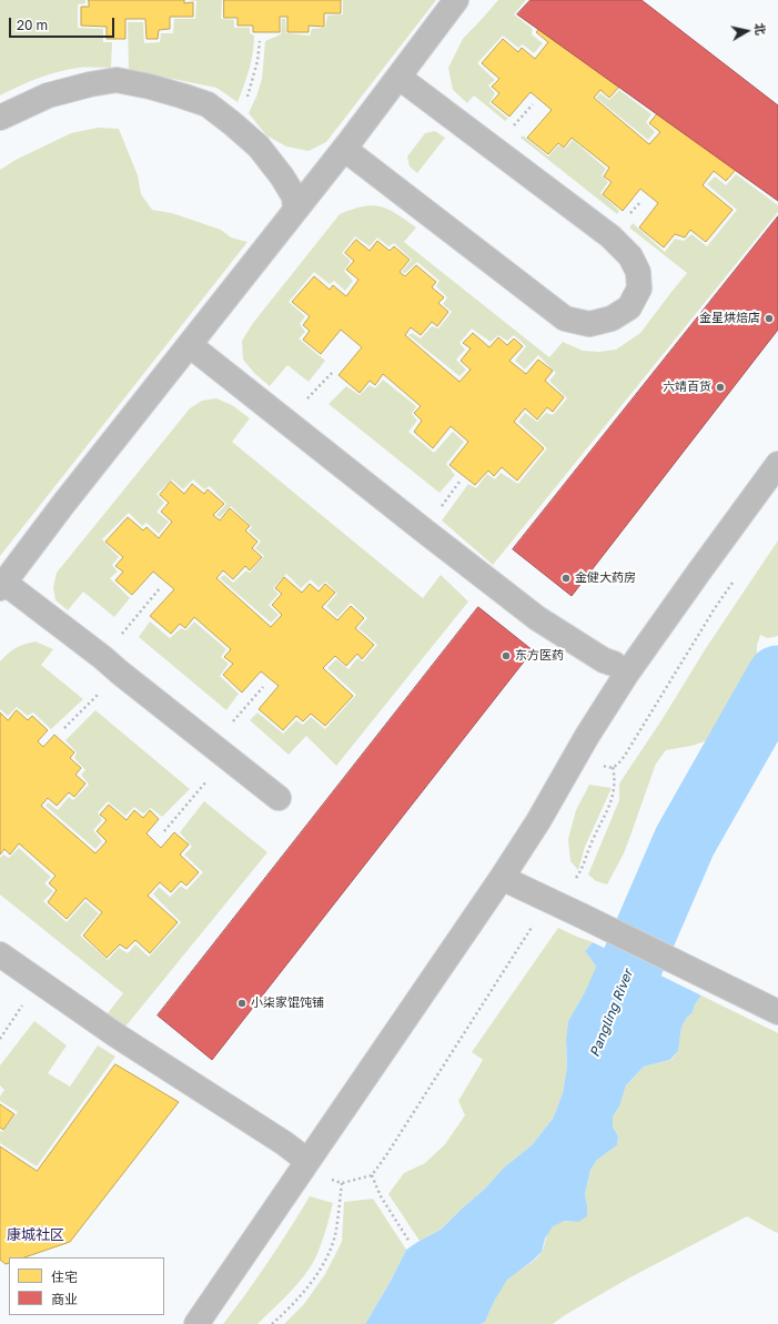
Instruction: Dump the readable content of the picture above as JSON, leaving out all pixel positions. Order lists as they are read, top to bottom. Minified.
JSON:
{"districts":["康城社区"],"water":["Pangling River"],"places":["金星烘焙店","六靖百货","金健大药房","东方医药","小柒家馄饨铺"],"legend":["住宅","商业"],"scale_bar":"20 m","north":"right"}
